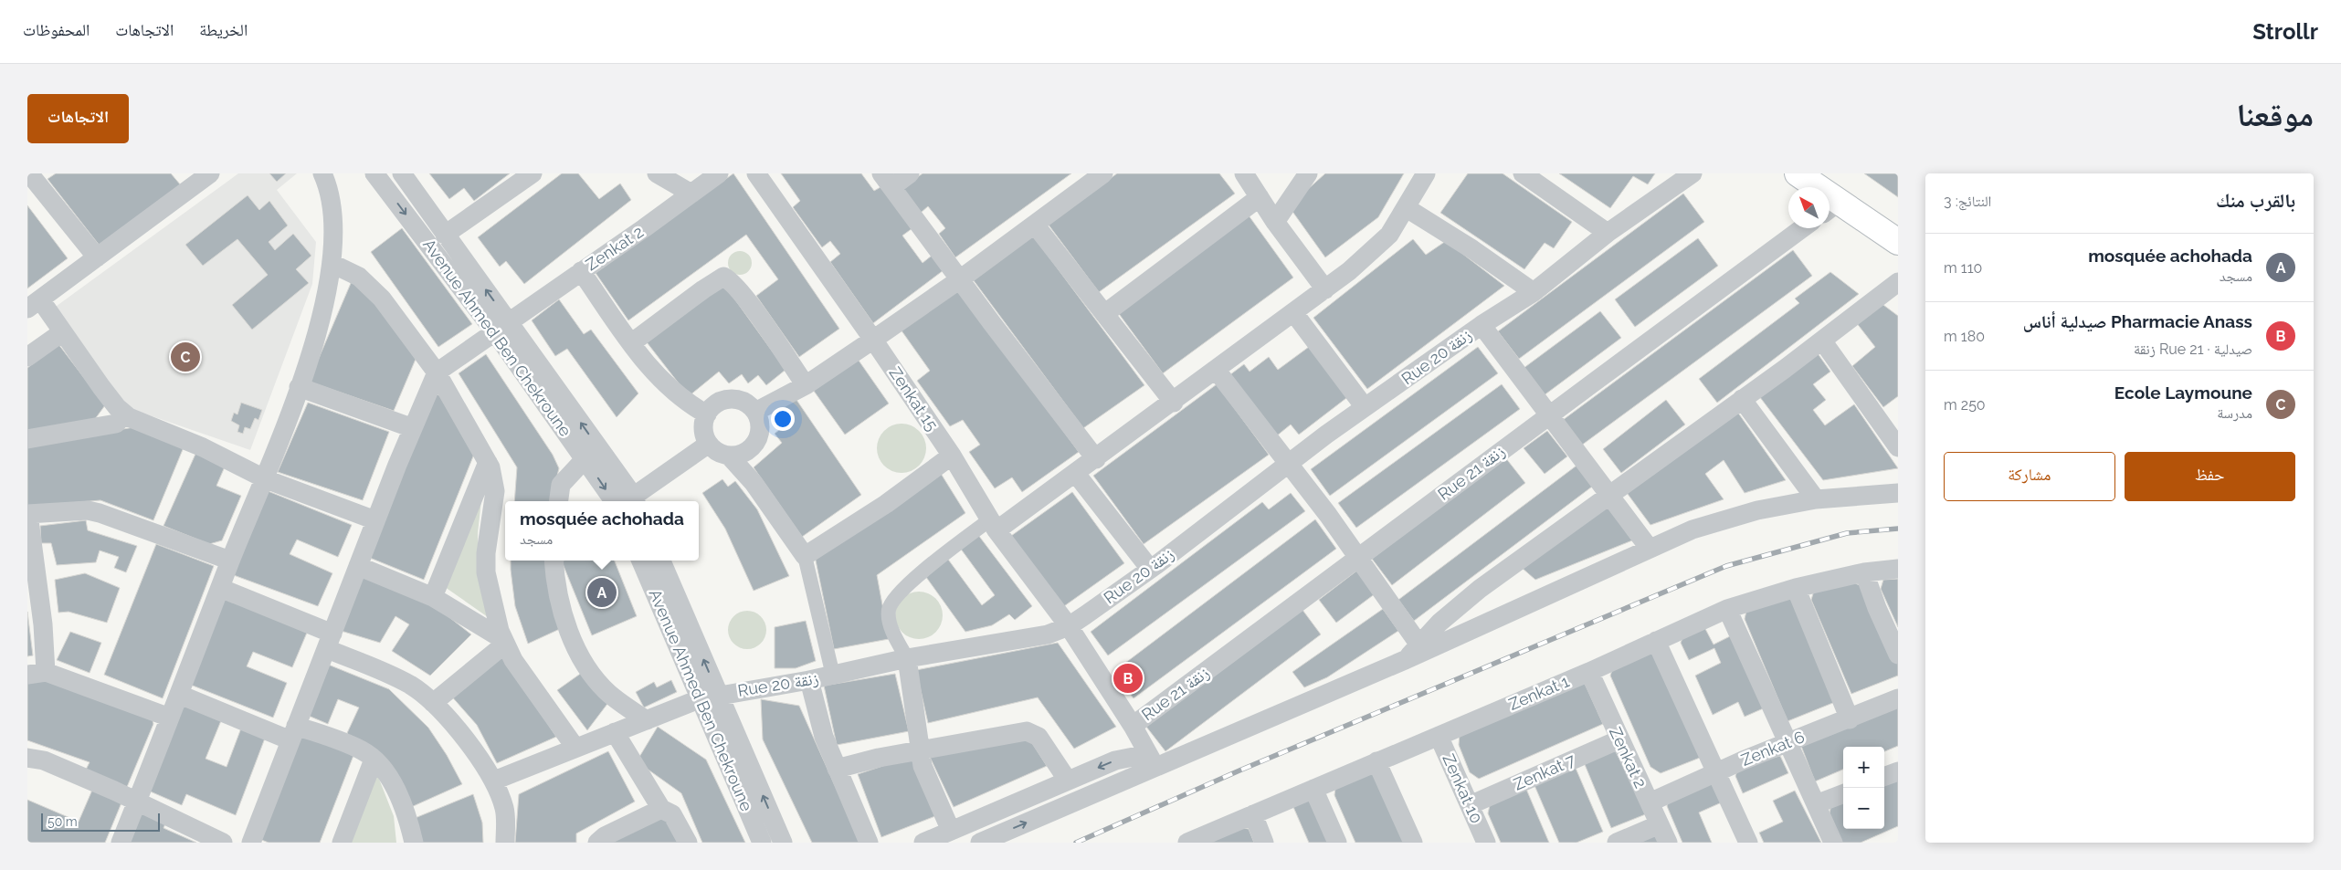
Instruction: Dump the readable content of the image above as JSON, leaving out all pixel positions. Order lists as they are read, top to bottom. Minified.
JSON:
{"streets":{"street":["Zenkat 2","Avenue Ahmed Ben Chekroune","Rue 20 زنقة","Zenkat 15","Rue 21 زنقة","Zenkat 1","Zenkat 6","Zenkat 7","Zenkat 10"]},"crossings":[["Zenkat 2","Avenue Ahmed Ben Chekroune"],["Zenkat 2","Zenkat 1"],["Zenkat 2","Zenkat 6"],["Zenkat 2","Zenkat 7"],["Avenue Ahmed Ben Chekroune","Rue 20 زنقة"],["Rue 20 زنقة","Zenkat 15"],["Zenkat 15","Rue 21 زنقة"],["Zenkat 1","Zenkat 10"],["Zenkat 7","Zenkat 10"]],"scale_bar":"50 m","north":"top left","page":{"header":"Strollr","nav":["الخريطة","الاتجاهات","المحفوظات"],"title":"موقعنا","buttons":["الاتجاهات",["حفظ","مشاركة"]],"heading":["بالقرب منك","النتائج: 3"],"list":[{"mark":"A","name":"mosquée achohada","note":"مسجد","value":"110 m"},{"mark":"B","name":"Pharmacie Anass صيدلية أناس","note":"صيدلية · Rue 21 زنقة","value":"180 m"},{"mark":"C","name":"Ecole Laymoune","note":"مدرسة","value":"250 m"}],"pins":["C","A","B"],"popup":["mosquée achohada","مسجد"],"map_buttons":["+","−"],"scale":"50 m"}}
